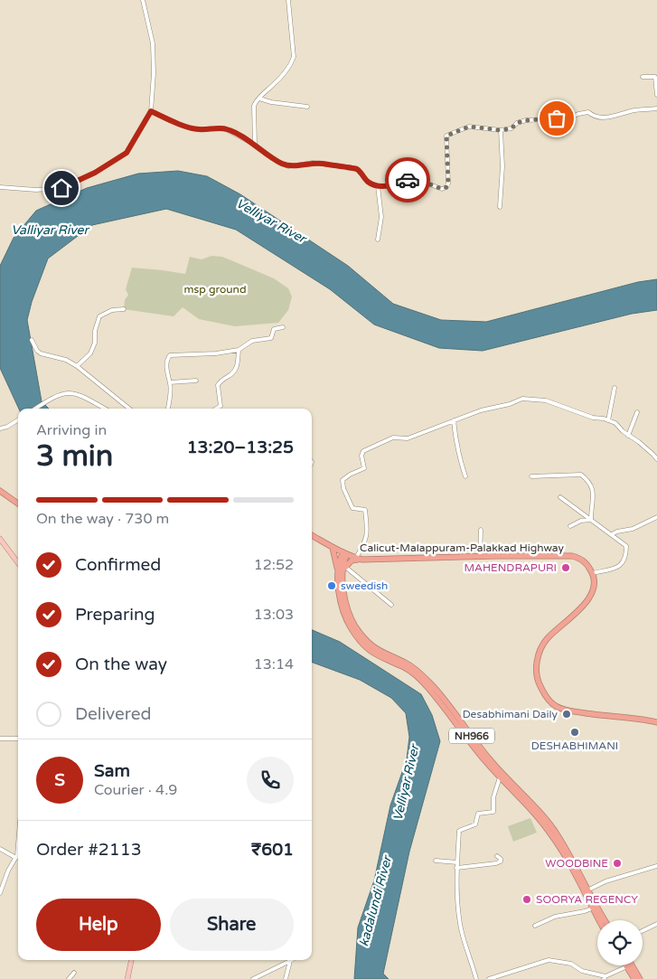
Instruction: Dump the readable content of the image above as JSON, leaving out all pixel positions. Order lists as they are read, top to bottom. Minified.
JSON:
{"streets":{"highway":["Calicut-Malappuram-Palakkad Highway","NH966"]},"crossings":[["Calicut-Malappuram-Palakkad Highway","NH966"]],"water":["Velliyar River","Valliyar River","kadalundi River"],"parks":["msp ground"],"places":["MAHENDRAPURI","sweedish","Desabhimani Daily","DESHABHIMANI","WOODBINE","SOORYA REGENCY"],"page":{"heading":["3 min","Arriving in","13:20–13:25"],"panel":["Sam","Courier · 4.9","Order #2113","₹601"],"bar":"On the way · 730 m","list":[["Confirmed","12:52"],["Preparing","13:03"],["On the way","13:14"],"Delivered"],"round":"S","buttons":["Help","Share"]}}
